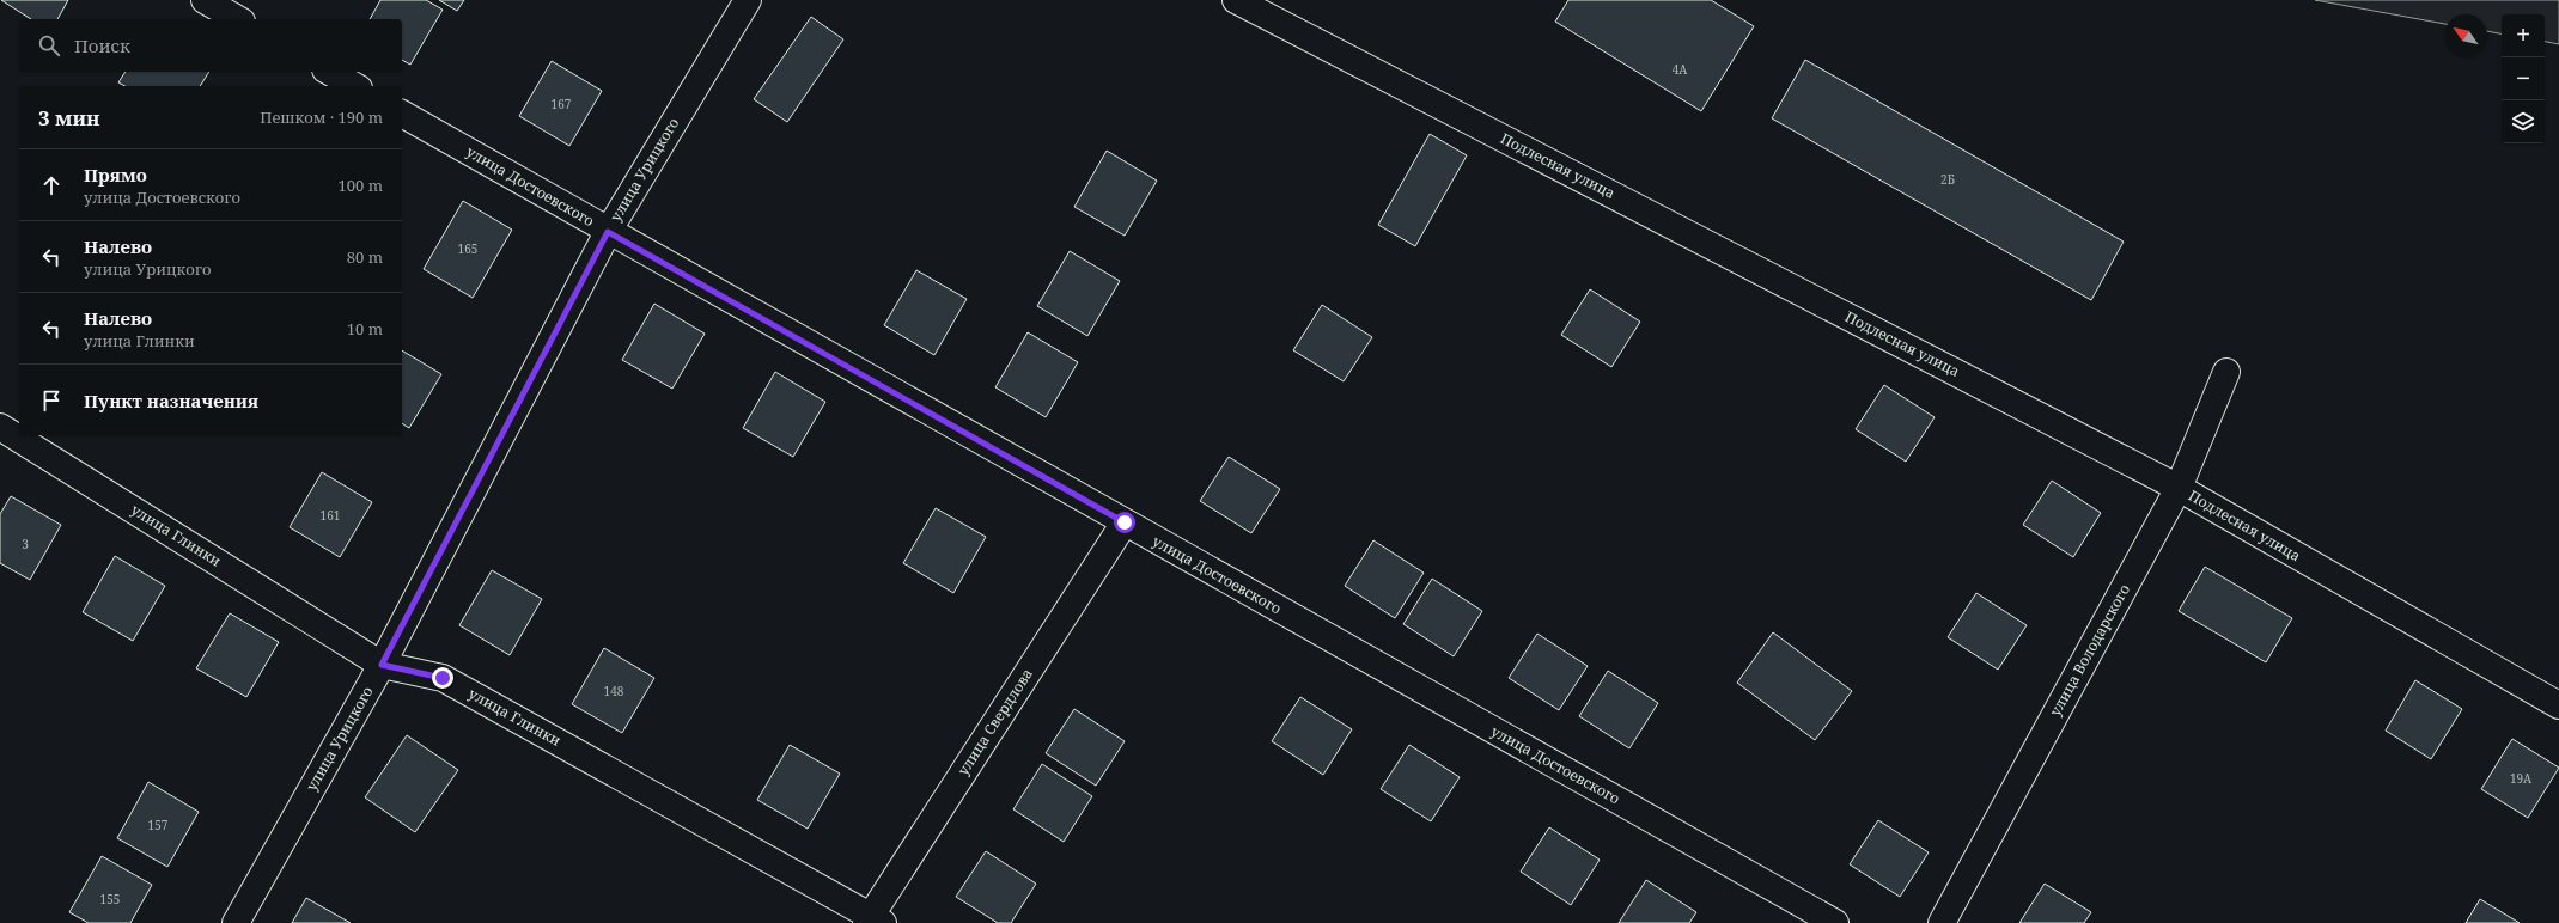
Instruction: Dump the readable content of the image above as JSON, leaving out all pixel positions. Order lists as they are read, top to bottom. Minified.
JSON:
{"streets":{"street":["Подлесная улица","улица Урицкого","улица Достоевского","улица Глинки","улица Володарского","улица Свердлова"]},"crossings":[["Подлесная улица","улица Володарского"],["улица Урицкого","улица Достоевского"],["улица Урицкого","улица Глинки"],["улица Достоевского","улица Свердлова"],["улица Глинки","улица Свердлова"]],"house_numbers":["4А","167","2Б","165","161","3","148","19А","157","155"],"north":"top left","page":{"map_buttons":["+","−"],"search":"Поиск","heading":["3 мин","Пешком · 190 m"],"list":[["Прямо","улица Достоевского","100 m"],["Налево","улица Урицкого","80 m"],["Налево","улица Глинки","10 m"],"Пункт назначения"]}}
